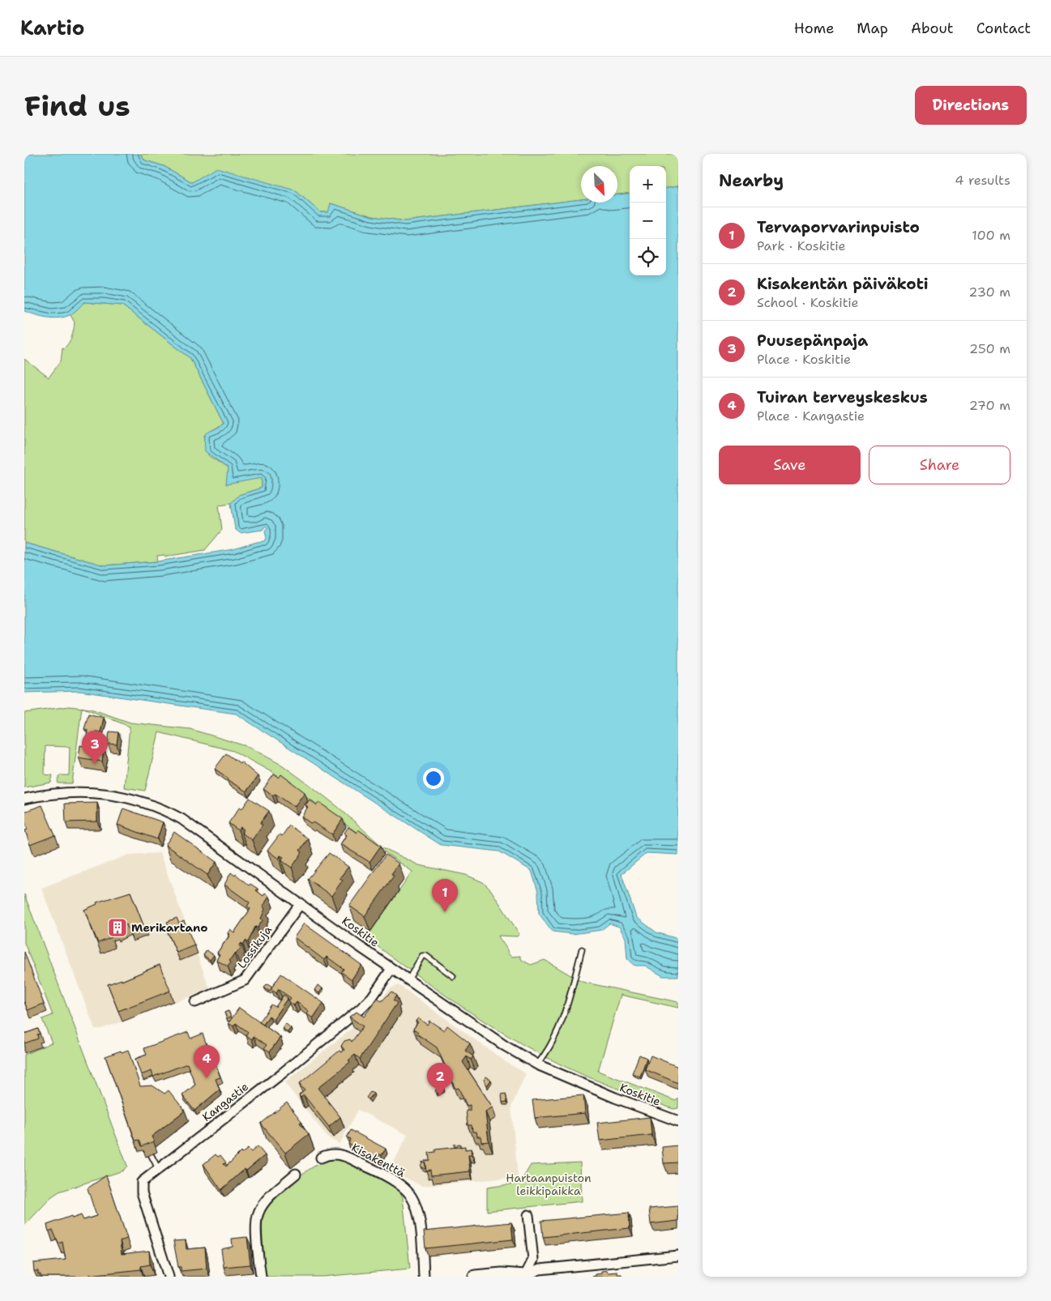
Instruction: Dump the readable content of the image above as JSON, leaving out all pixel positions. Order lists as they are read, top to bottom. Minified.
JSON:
{"streets":{"street":["Koskitie","Lossikuja","Kangastie","Kisakenttä"]},"crossings":[["Koskitie","Lossikuja"],["Koskitie","Kangastie"]],"parks":["Hartaanpuiston leikkipaikka"],"places":{"building":["Merikartano"]},"north":"bottom right","page":{"header":"Kartio","nav":["Home","Map","About","Contact"],"buttons":["Directions",["Save","Share"]],"title":"Find us","heading":["Nearby","4 results"],"map_buttons":["+","−"],"list":[{"mark":"1","name":"Tervaporvarinpuisto","note":"Park · Koskitie","value":"100 m"},{"mark":"2","name":"Kisakentän päiväkoti","note":"School · Koskitie","value":"230 m"},{"mark":"3","name":"Puusepänpaja","note":"Place · Koskitie","value":"250 m"},{"mark":"4","name":"Tuiran terveyskeskus","note":"Place · Kangastie","value":"270 m"}],"pins":["3","1","4","2"]}}
